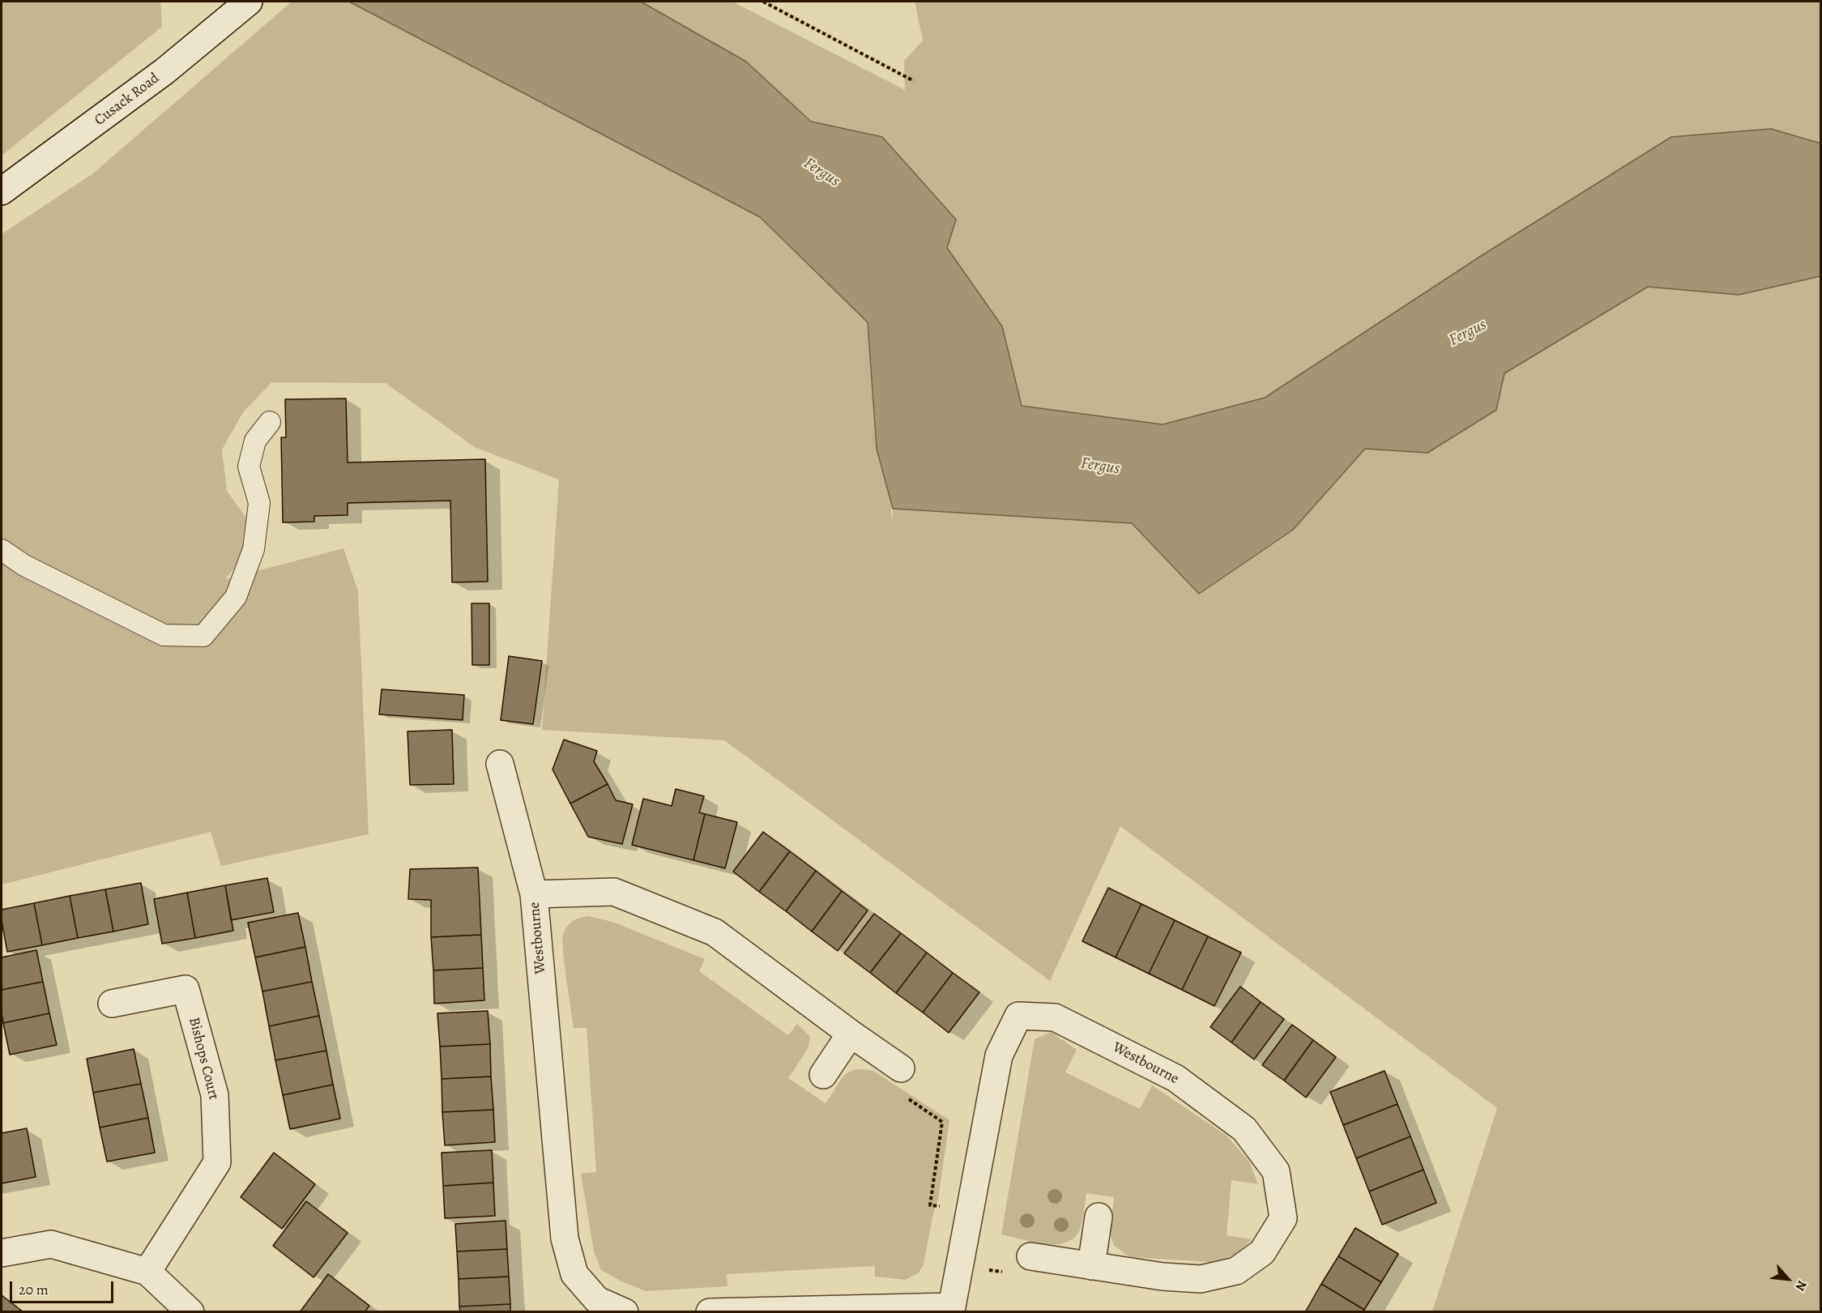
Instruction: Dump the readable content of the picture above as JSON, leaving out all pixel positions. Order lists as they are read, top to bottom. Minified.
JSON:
{"streets":{"street":["Cusack Road","Westbourne","Bishops Court"]},"water":["Fergus"],"scale_bar":"20 m","north":"bottom right"}
